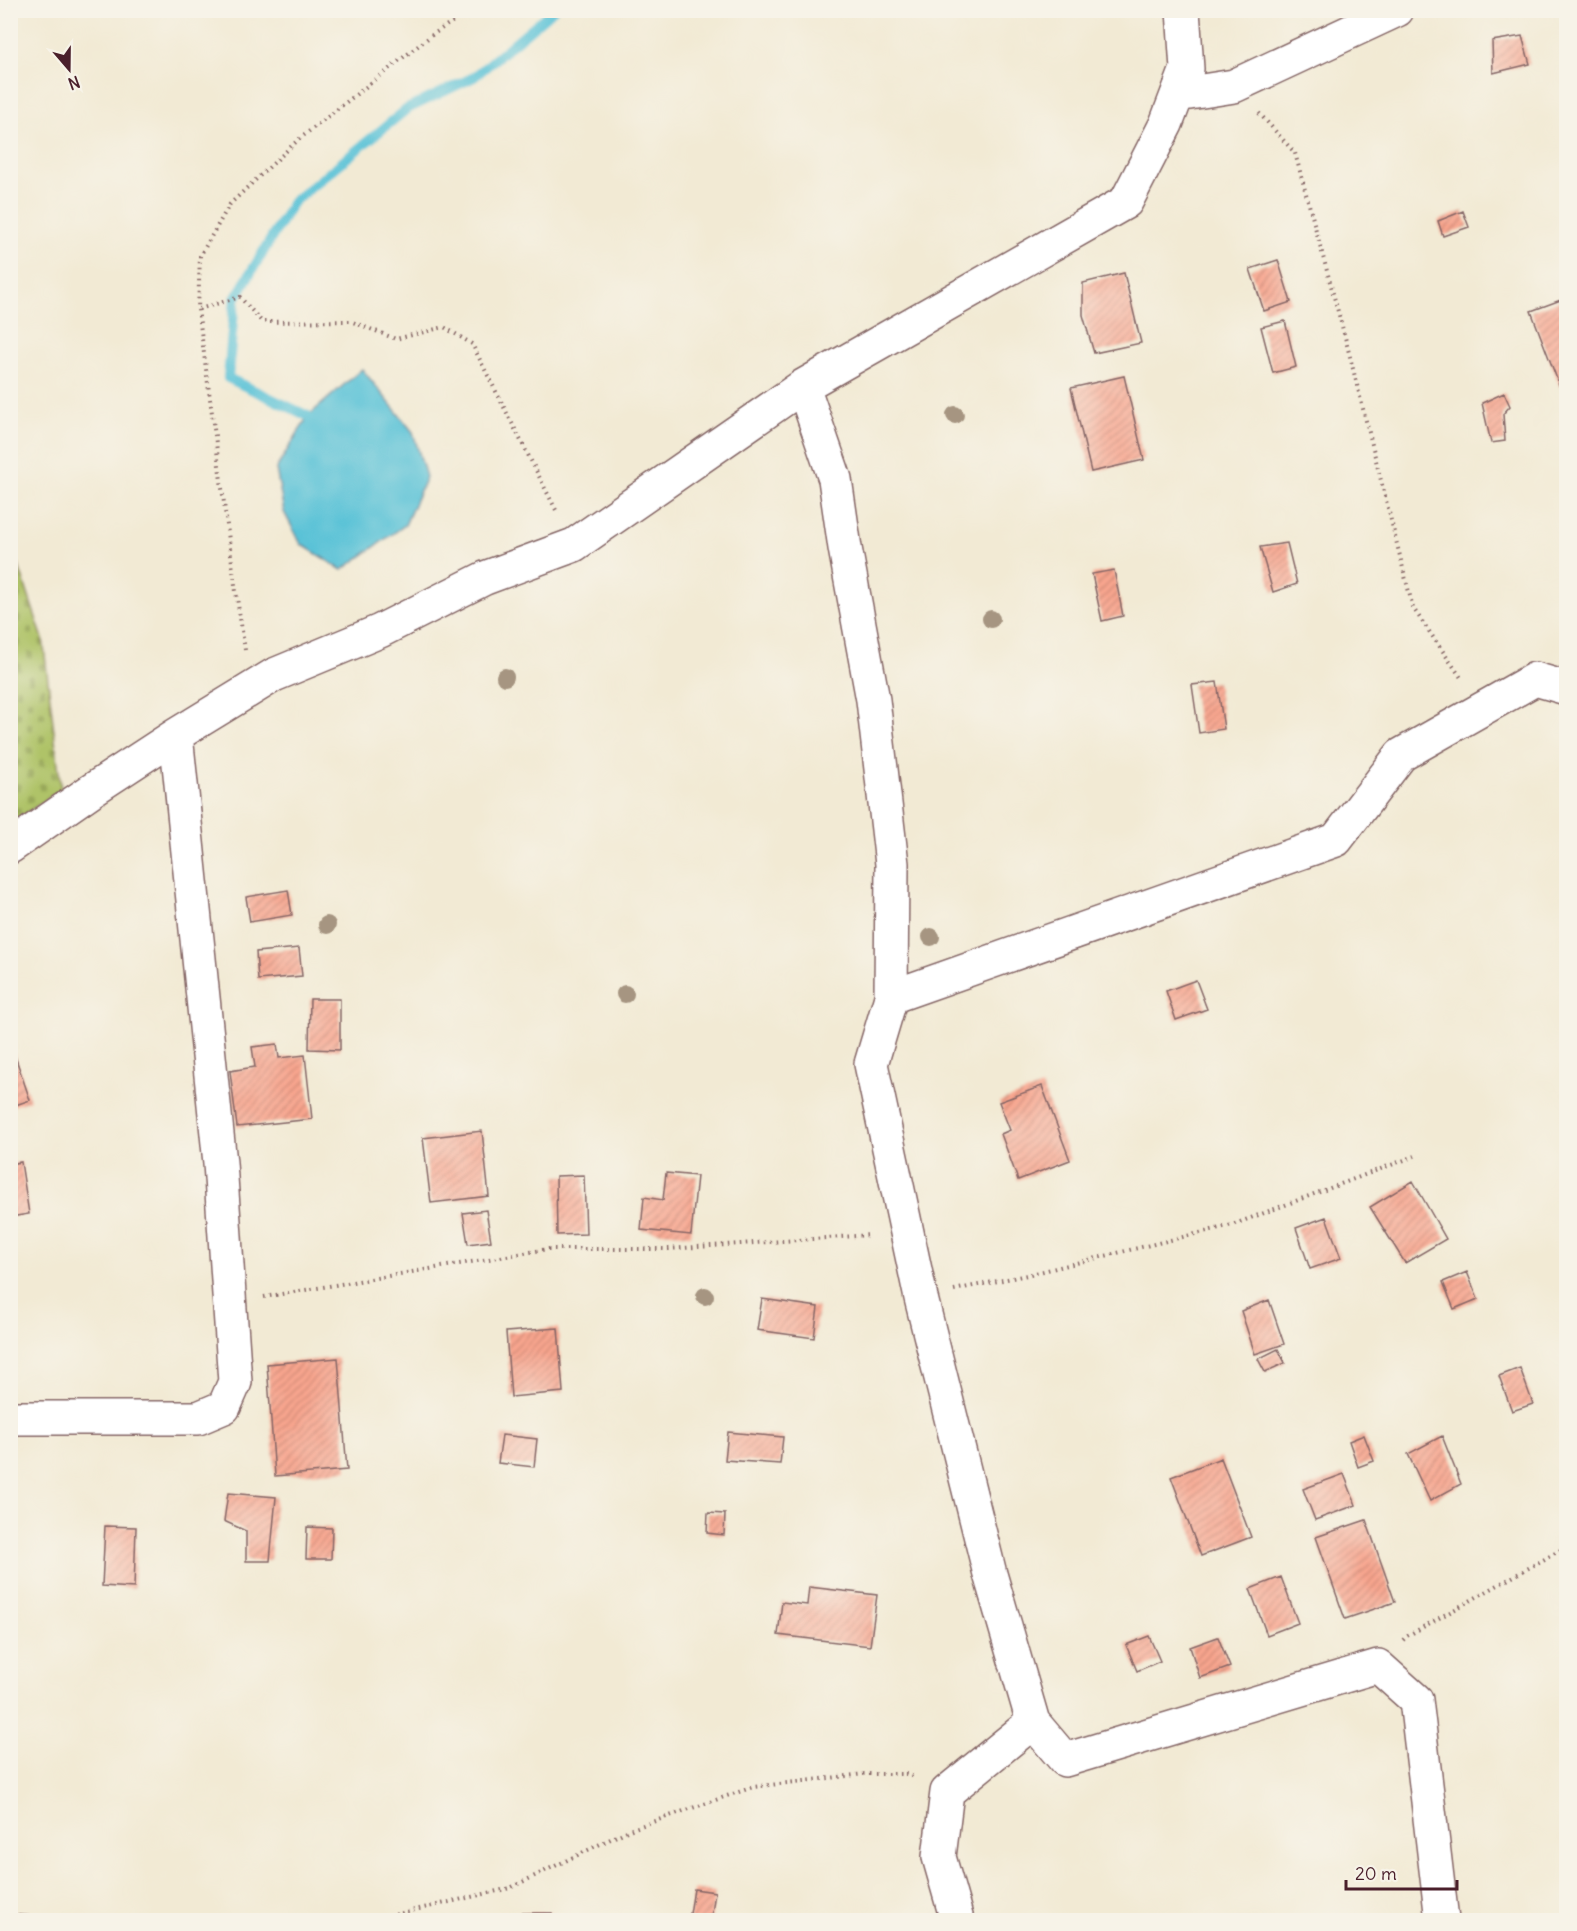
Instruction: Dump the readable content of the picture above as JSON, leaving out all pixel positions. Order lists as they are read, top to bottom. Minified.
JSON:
{"scale_bar":"20 m","north":"bottom"}
